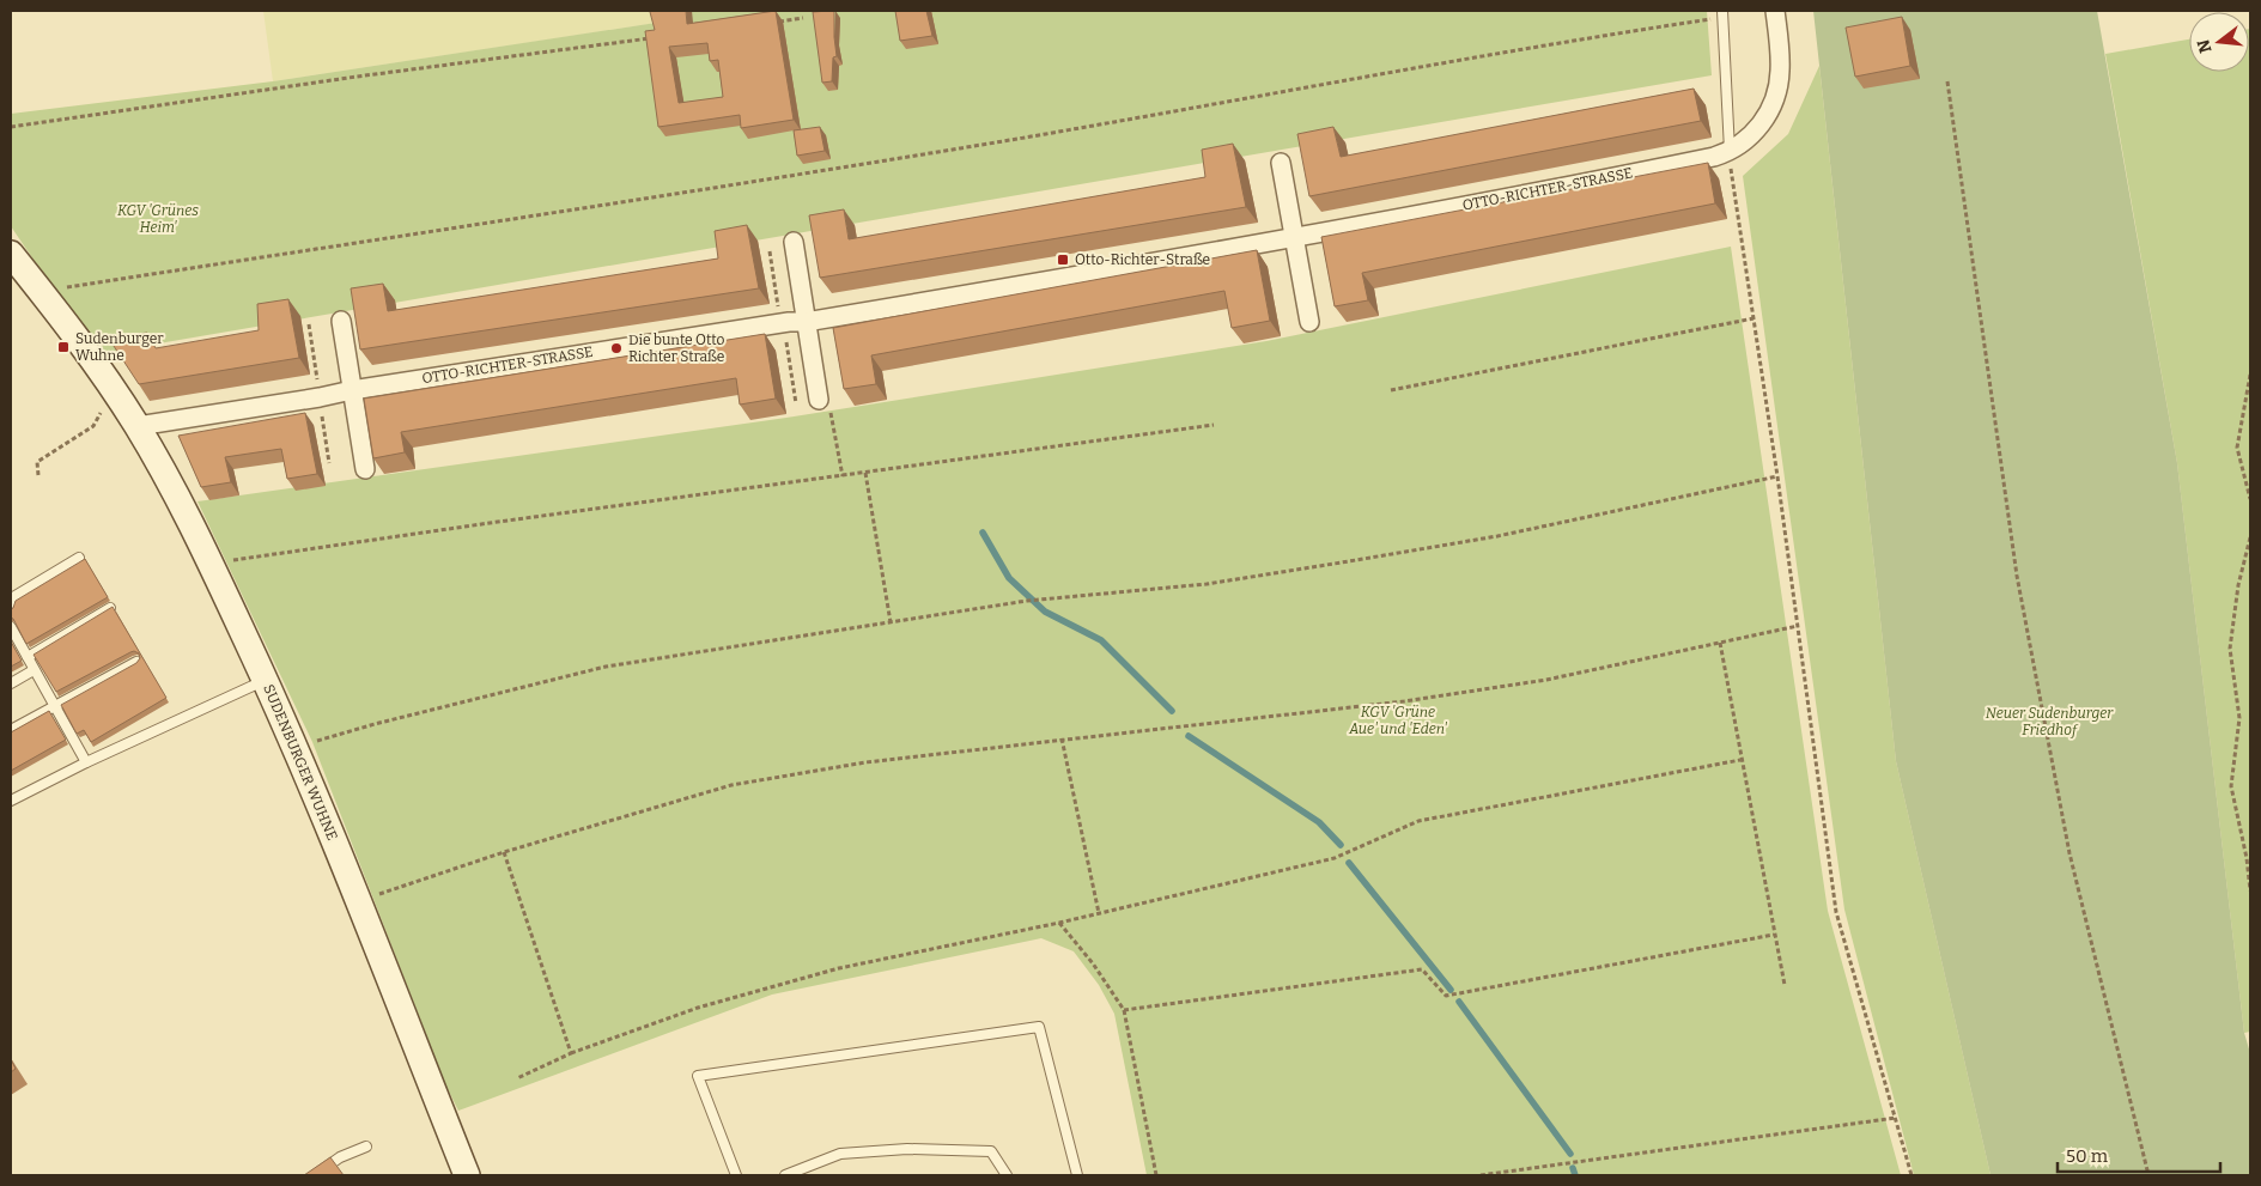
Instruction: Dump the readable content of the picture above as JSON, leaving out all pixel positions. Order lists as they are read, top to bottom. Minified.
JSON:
{"streets":{"main road":["SUDENBURGER WUHNE"],"street":["OTTO-RICHTER-STRASSE"]},"crossings":[["OTTO-RICHTER-STRASSE","SUDENBURGER WUHNE"]],"parks":["KGV 'Grünes Heim'","KGV 'Grüne Aue' und 'Eden'","Neuer Sudenburger Friedhof"],"places":{"transit":["Otto-Richter-Straße","Sudenburger Wuhne"],"other":["Die bunte Otto Richter Straße"]},"scale_bar":"50 m","north":"left"}
